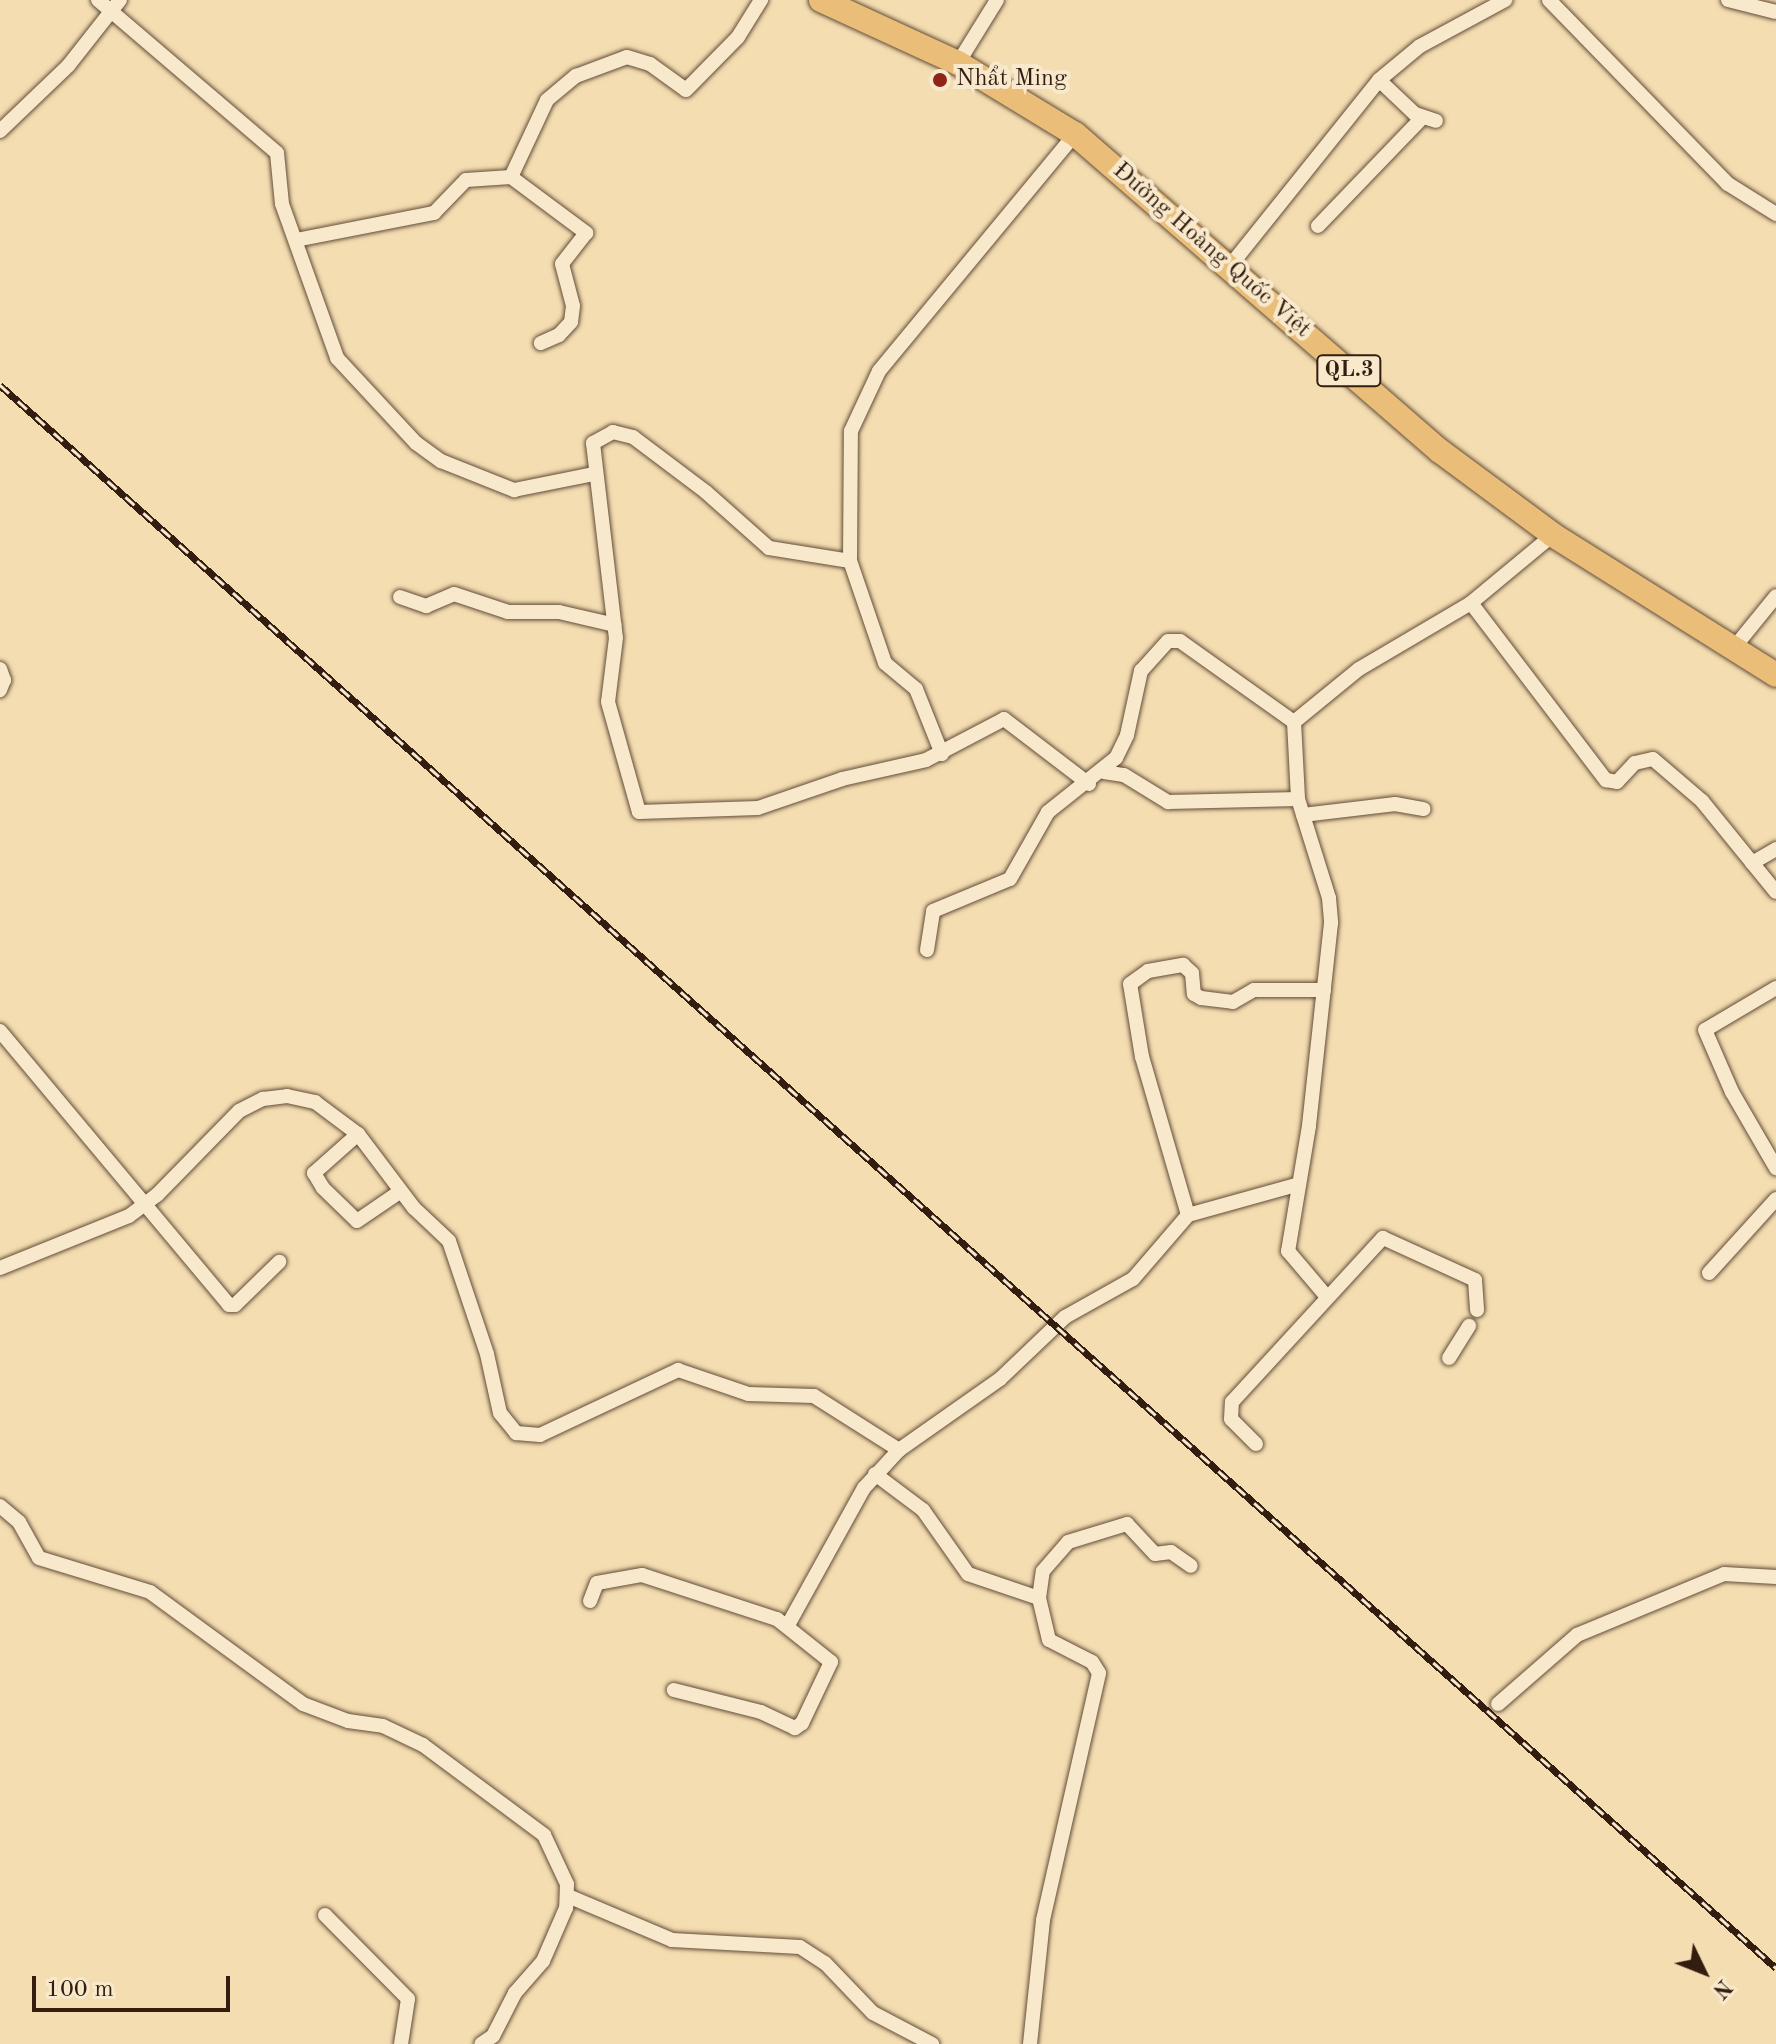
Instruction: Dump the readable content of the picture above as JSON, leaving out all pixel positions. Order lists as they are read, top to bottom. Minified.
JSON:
{"streets":{"highway":["Đường Hoàng Quốc Việt","QL.3"]},"places":["Nhẩt Ming"],"scale_bar":"100 m","north":"bottom right"}
